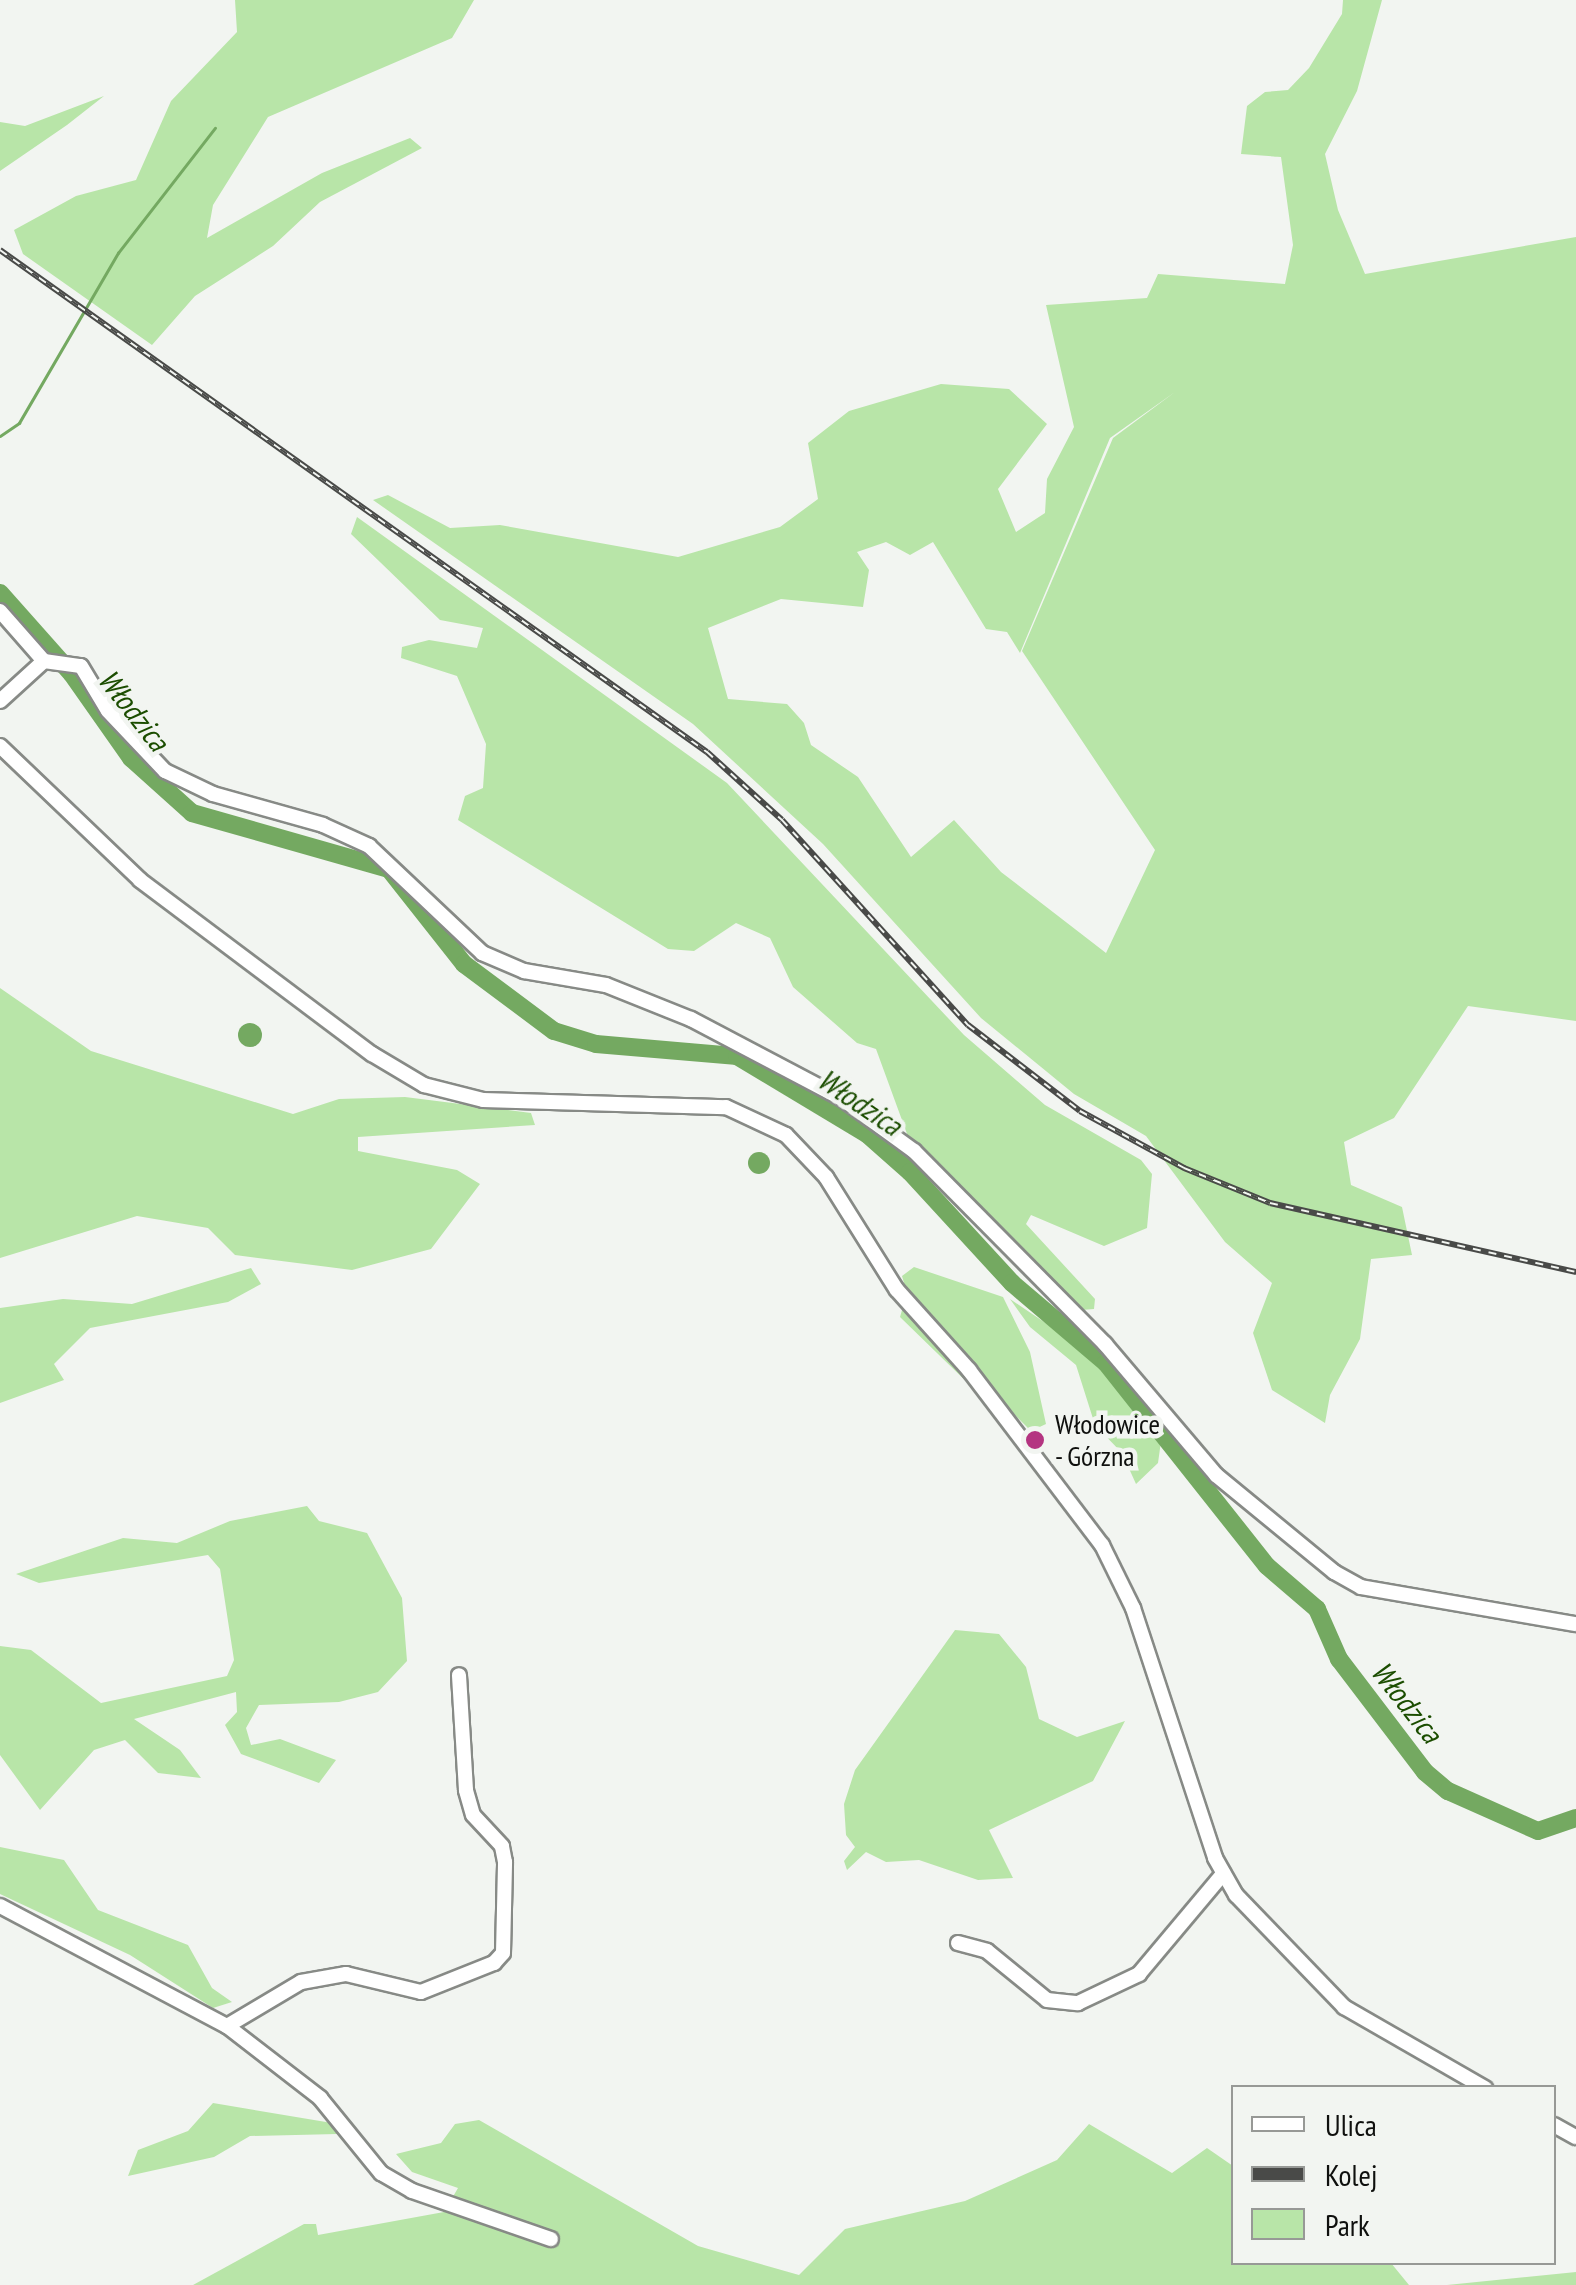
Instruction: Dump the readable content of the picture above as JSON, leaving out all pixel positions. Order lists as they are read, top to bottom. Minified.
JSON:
{"water":["Włodzica"],"places":["Włodowice - Górzna"],"legend":["Ulica","Kolej","Park"]}
